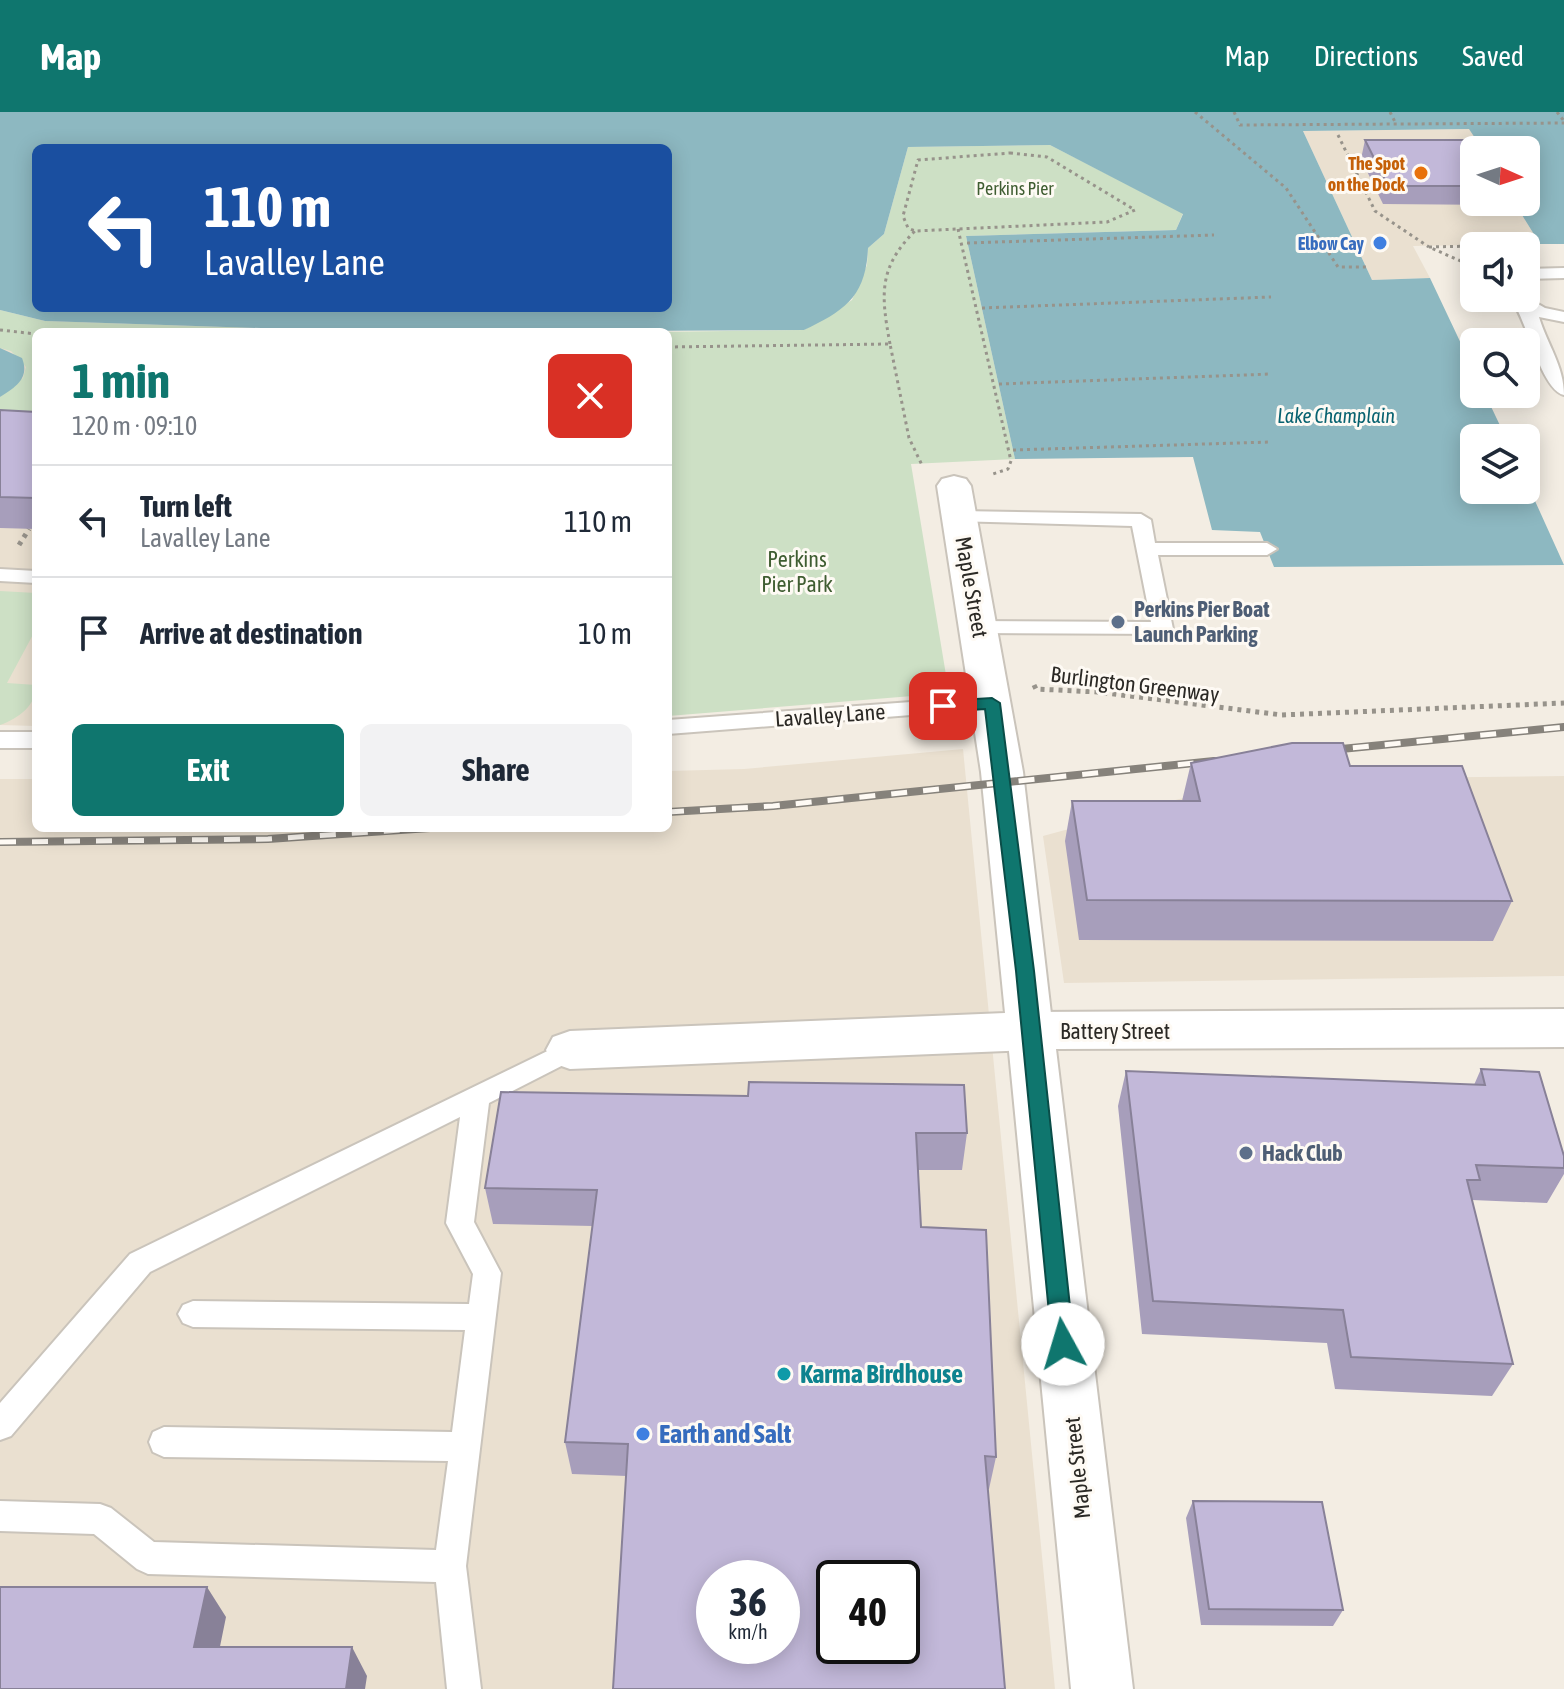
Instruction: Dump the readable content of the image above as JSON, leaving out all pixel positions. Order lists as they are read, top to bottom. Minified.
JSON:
{"streets":{"street":["Maple Street","Battery Street"],"lane":["Lavalley Lane"],"path":["Burlington Greenway"]},"crossings":[["Maple Street","Lavalley Lane"],["Maple Street","Battery Street"]],"water":["Lake Champlain"],"parks":["Perkins Pier","Perkins Pier Park"],"places":["The Spot on the Dock","Elbow Cay","Perkins Pier Boat Launch Parking","Hack Club","Karma Birdhouse","Earth and Salt"],"north":"right","page":{"header":"Map","nav":["Map","Directions","Saved"],"turn":["110 m","Lavalley Lane"],"heading":["1 min","120 m · 09:10"],"list":[{"name":"Turn left","note":"Lavalley Lane","value":"110 m"},{"name":"Arrive at destination","value":"10 m"}],"buttons":["Exit","Share"],"speed":"36 km/h","limit":"40"}}
